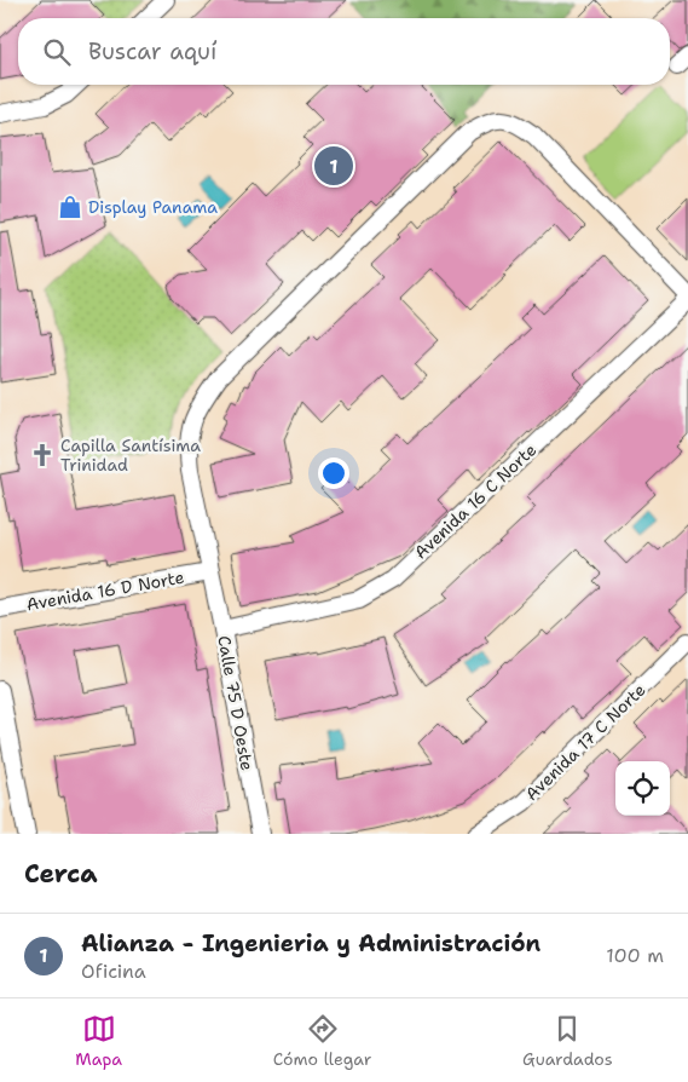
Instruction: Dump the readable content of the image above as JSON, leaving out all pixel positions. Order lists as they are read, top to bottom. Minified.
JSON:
{"streets":{"street":["Avenida 16 C Norte","Avenida 16 D Norte","Calle 75 D Oeste","Avenida 17 C Norte"]},"crossings":[["Avenida 16 C Norte","Calle 75 D Oeste"],["Avenida 16 D Norte","Calle 75 D Oeste"]],"places":{"shop":["Display Panama"],"church":["Capilla Santísima Trinidad"]},"page":{"search":"Buscar aquí","pins":"1","heading":"Cerca","list":[{"mark":"1","name":"Alianza - Ingenieria y Administración","note":"Oficina","value":"100 m"}],"nav":["Mapa","Cómo llegar","Guardados"]}}
